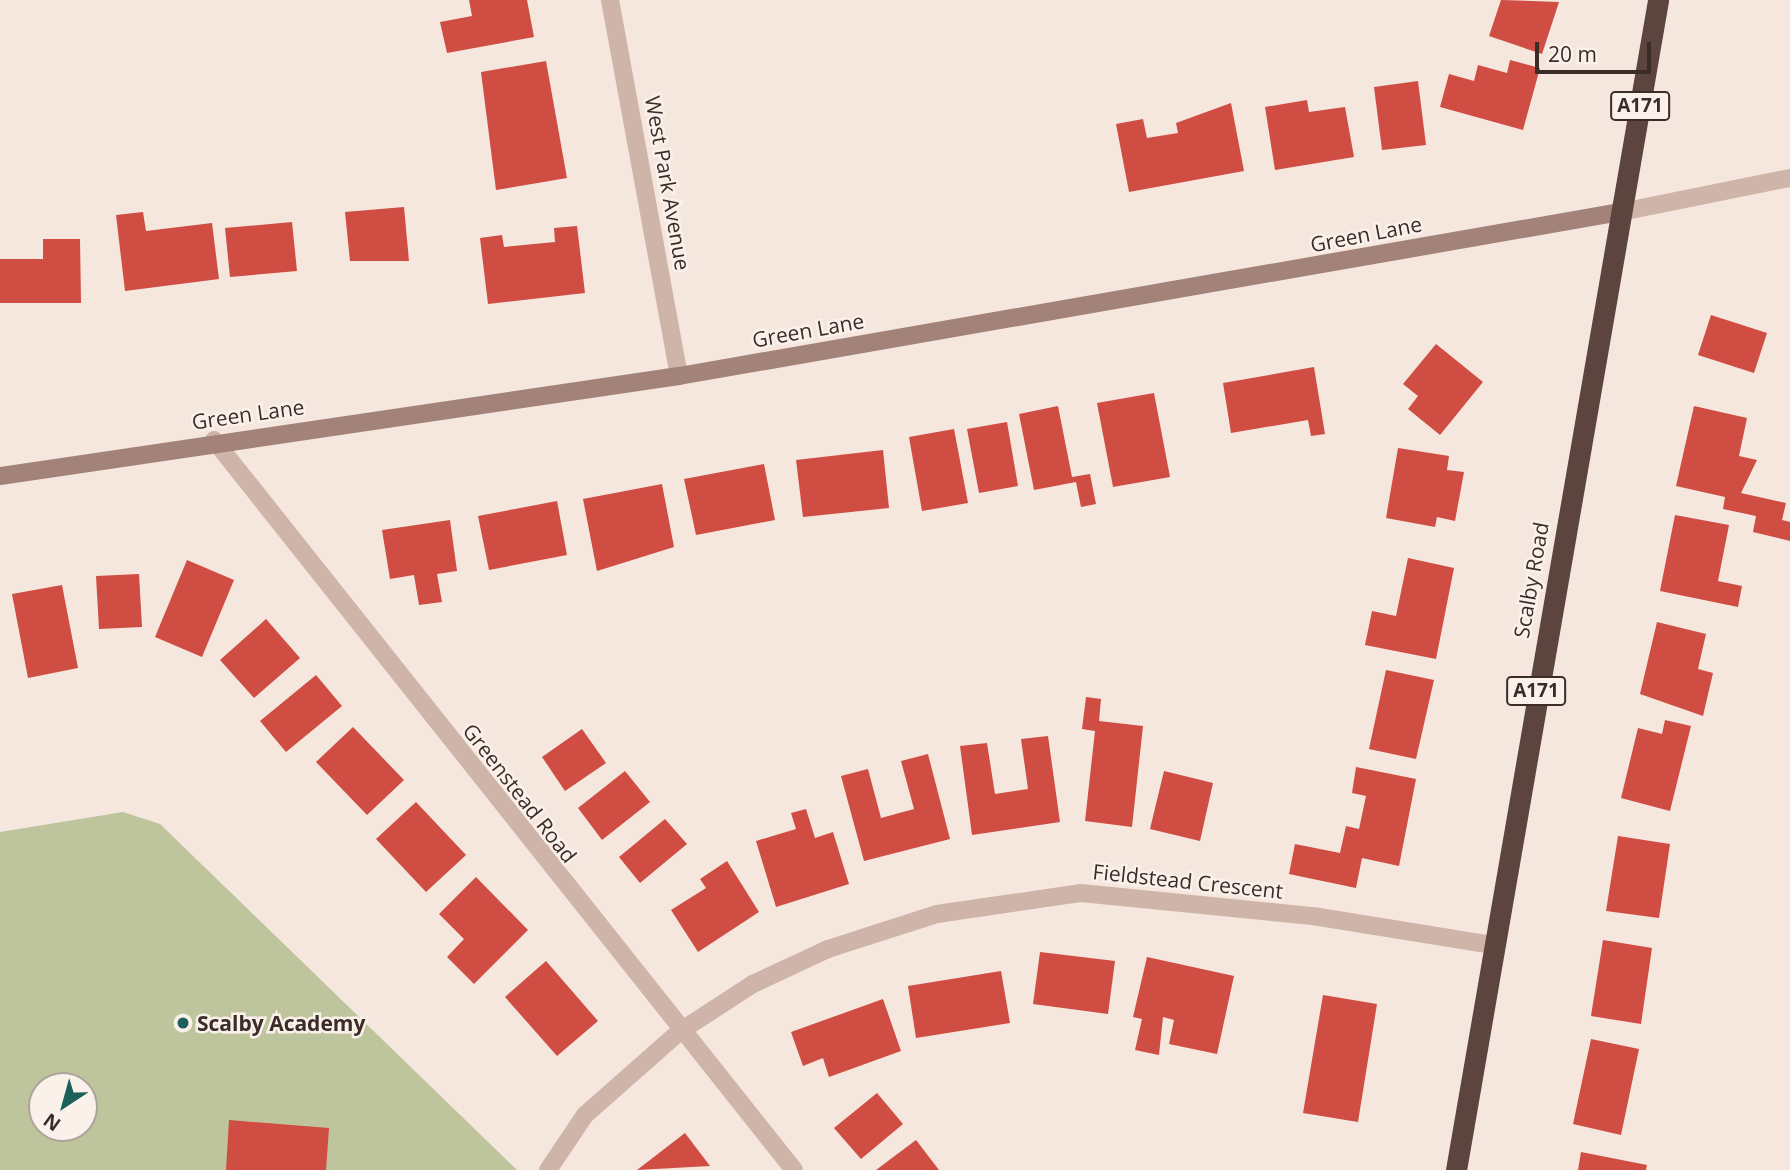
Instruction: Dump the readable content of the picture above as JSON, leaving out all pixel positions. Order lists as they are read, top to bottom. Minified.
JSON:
{"streets":{"highway":["A171","Scalby Road"],"street":["West Park Avenue","Green Lane","Greenstead Road","Fieldstead Crescent"]},"crossings":[["West Park Avenue","Green Lane"],["Green Lane","Scalby Road"],["Green Lane","Greenstead Road"],["Scalby Road","Fieldstead Crescent"],["Greenstead Road","Fieldstead Crescent"]],"places":["Scalby Academy"],"scale_bar":"20 m","north":"bottom left"}
